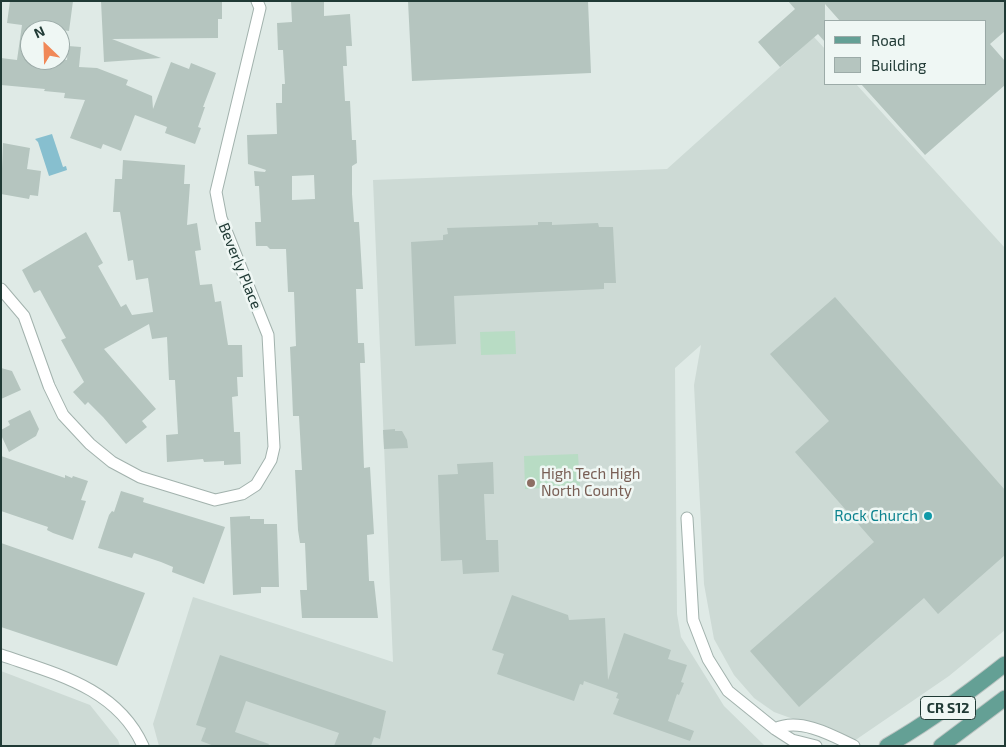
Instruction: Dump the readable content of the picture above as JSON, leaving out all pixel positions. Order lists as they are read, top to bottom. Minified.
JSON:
{"streets":{"main road":["CR S12"],"street":["Beverly Place"]},"places":["High Tech High North County","Rock Church"],"legend":["Road","Building"],"north":"top left"}
